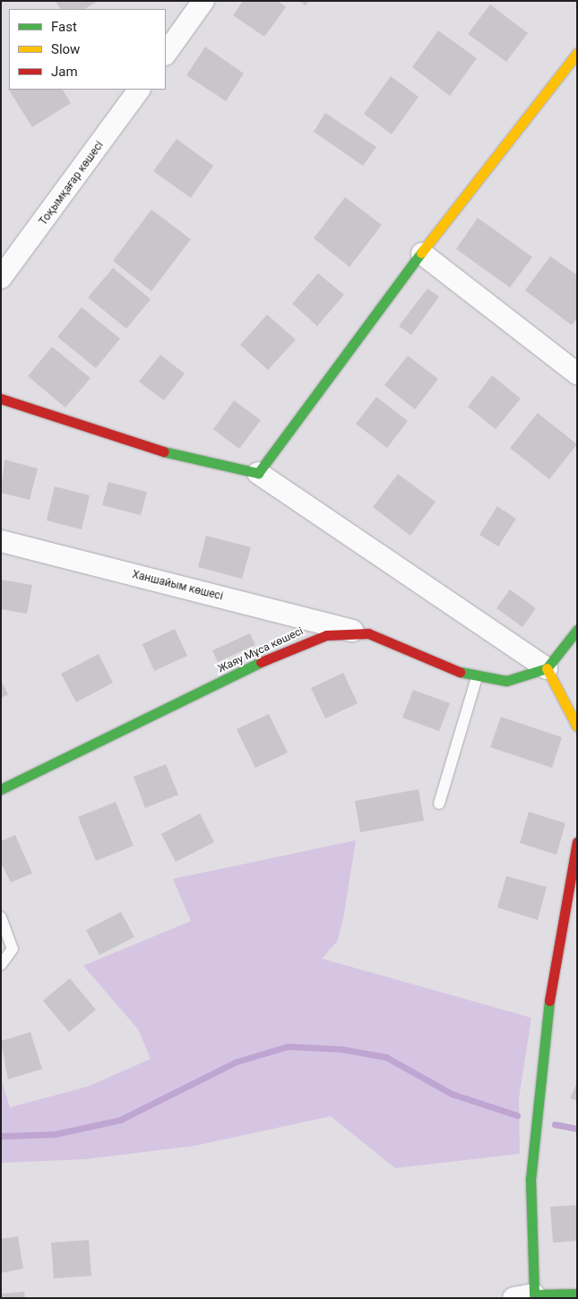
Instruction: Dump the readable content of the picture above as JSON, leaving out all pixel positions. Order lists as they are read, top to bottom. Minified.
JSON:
{"streets":{"street":["Тоқымқағар көшесі","Ханшайым көшесі","Жаяу Мұса көшесі"]},"crossings":[["Ханшайым көшесі","Жаяу Мұса көшесі"]],"legend":["Fast","Slow","Jam"]}
